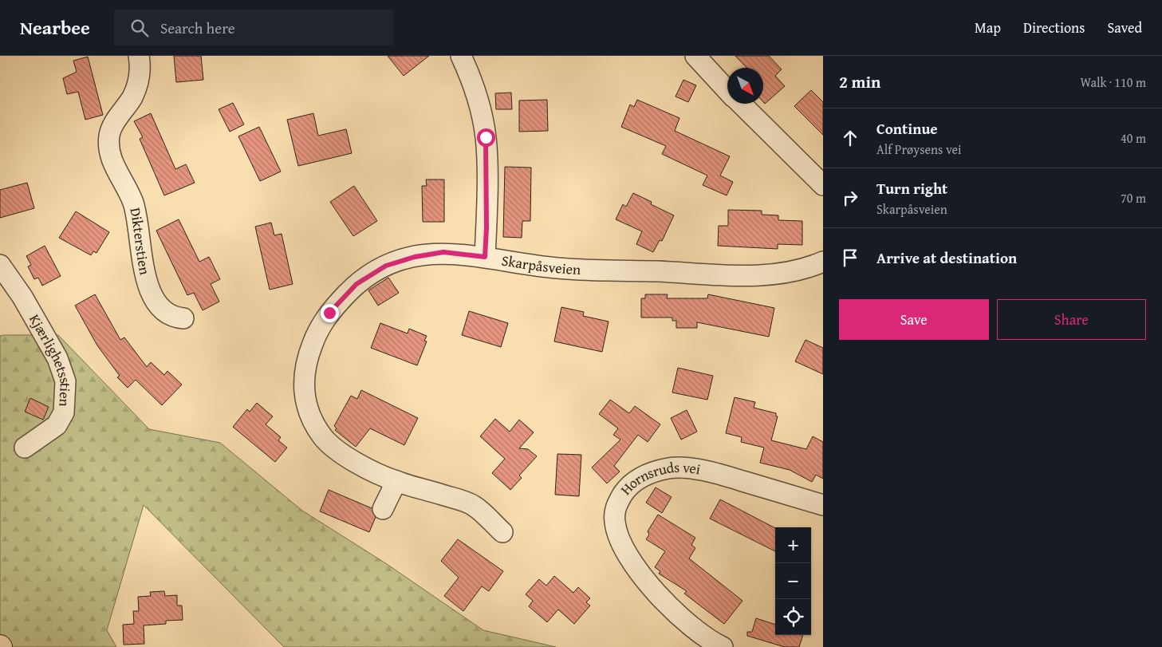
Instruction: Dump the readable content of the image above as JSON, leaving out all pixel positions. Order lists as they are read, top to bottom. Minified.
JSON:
{"streets":{"street":["Dikterstien","Skarpåsveien","Kjærlighetsstien","Hornsruds vei"]},"north":"bottom right","page":{"header":"Nearbee","search":"Search here","nav":["Map","Directions","Saved"],"heading":["2 min","Walk · 110 m"],"list":[["Continue","Alf Prøysens vei","40 m"],["Turn right","Skarpåsveien","70 m"],"Arrive at destination"],"buttons":["Save","Share"],"map_buttons":["+","−"]}}
